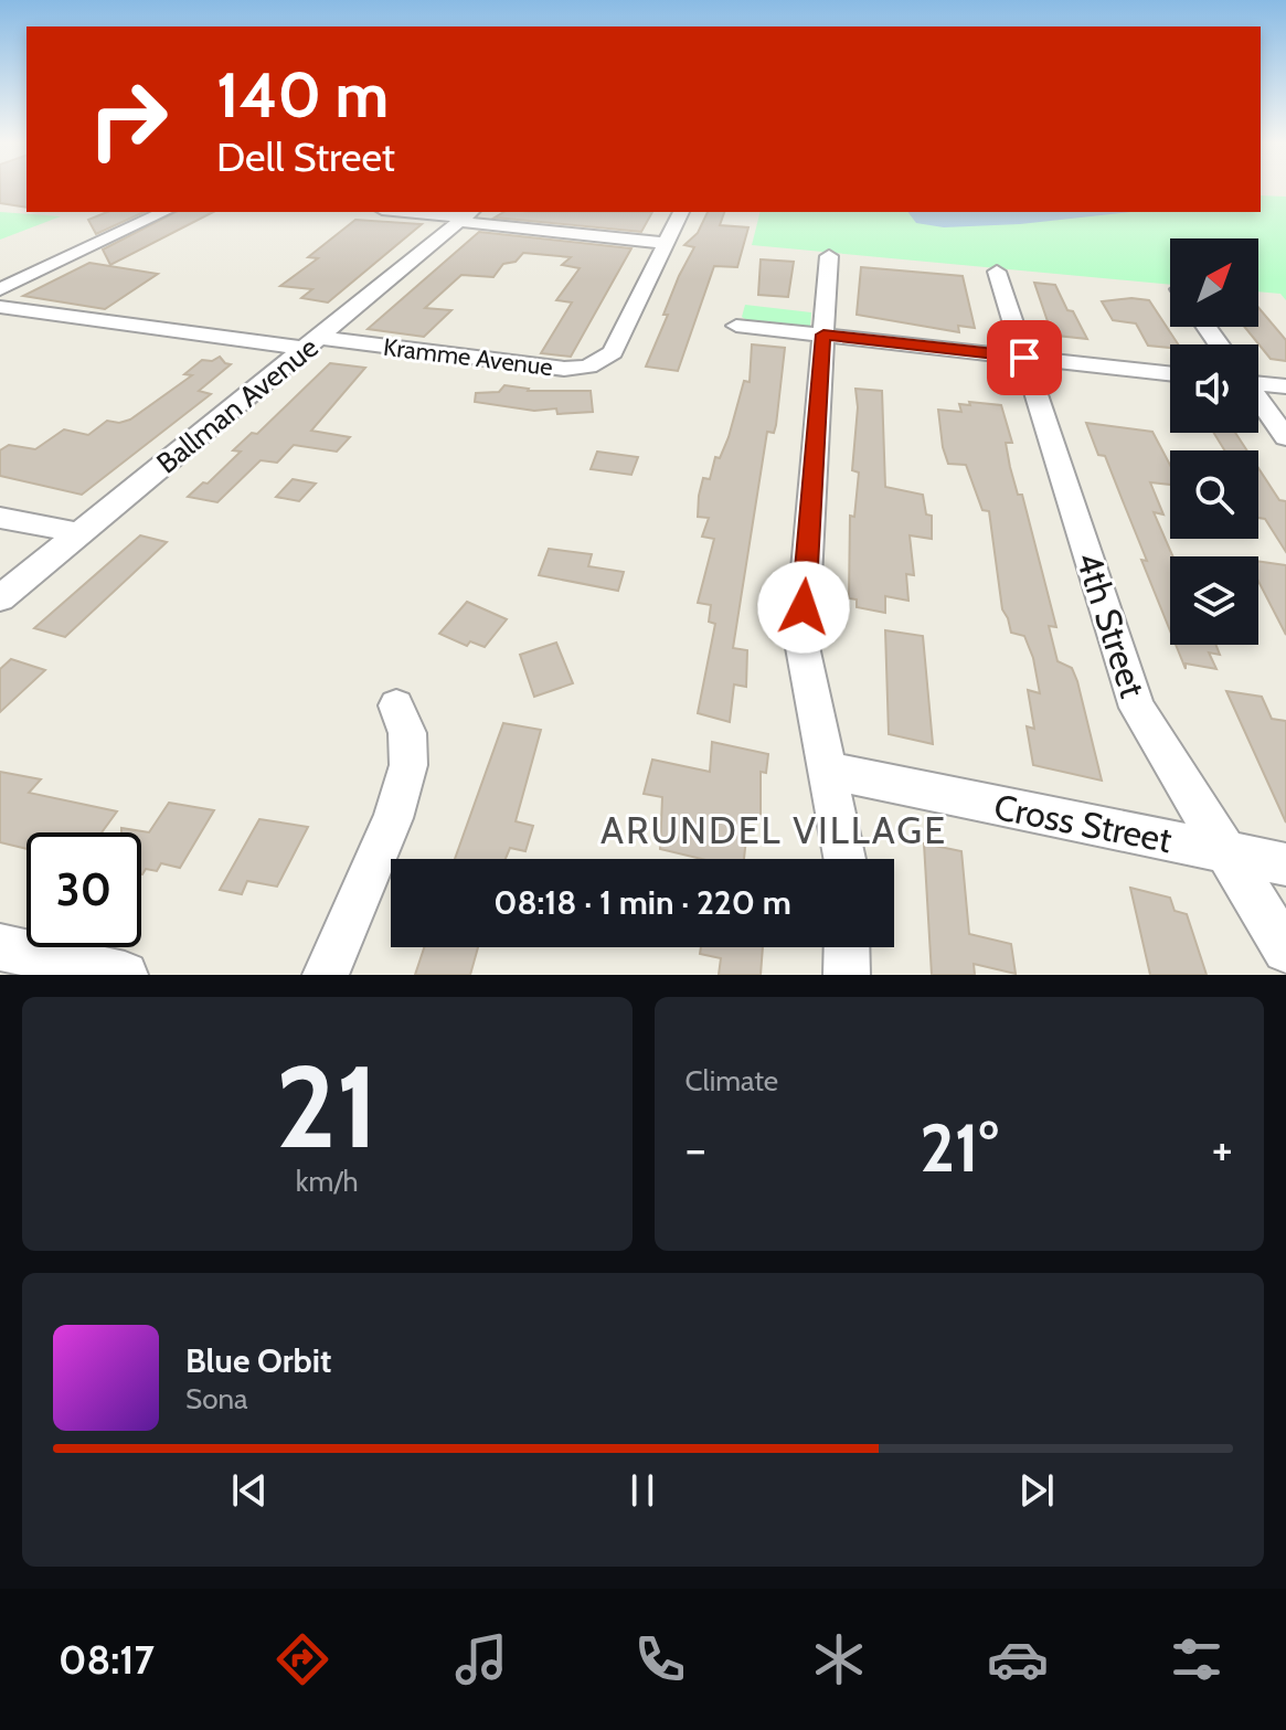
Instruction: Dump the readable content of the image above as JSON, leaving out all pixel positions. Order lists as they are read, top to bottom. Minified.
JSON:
{"streets":{"street":["Kramme Avenue","Ballman Avenue","4th Street","Cross Street"]},"crossings":[["Kramme Avenue","Ballman Avenue"],["4th Street","Cross Street"]],"districts":["ARUNDEL VILLAGE"],"north":"top right","page":{"turn":["140 m","Dell Street"],"limit":"30","trip":"08:18 · 1 min · 220 m","tile":[["21","km/h"],"Climate"],"heat":["−","21°","+"],"song":["Blue Orbit","Sona"],"tabs":"08:17"}}
